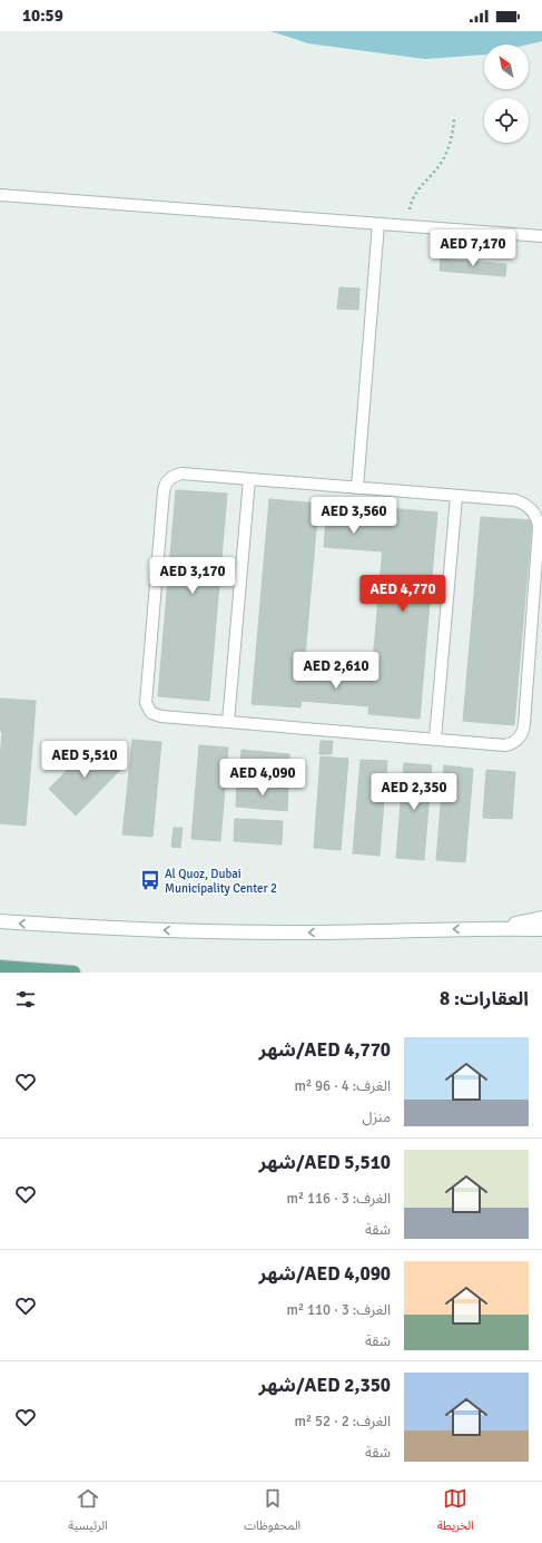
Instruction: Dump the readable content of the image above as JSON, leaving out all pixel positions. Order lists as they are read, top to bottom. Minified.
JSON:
{"places":{"bus stop":["Al Quoz, Dubai Municipality Center 2"]},"north":"top left","page":{"status":"10:59","price":["AED 7,170","AED 3,560","AED 3,170","AED 4,770","AED 2,610","AED 5,510","AED 4,090","AED 2,350"],"heading":"العقارات: 8","list":[{"name":"AED 4,770/شهر","note":"الغرف: 4 · 96 m² · منزل"},{"name":"AED 5,510/شهر","note":"الغرف: 3 · 116 m² · شقة"},{"name":"AED 4,090/شهر","note":"الغرف: 3 · 110 m² · شقة"},{"name":"AED 2,350/شهر","note":"الغرف: 2 · 52 m² · شقة"}],"tabs":["الخريطة","المحفوظات","الرئيسية"]}}
